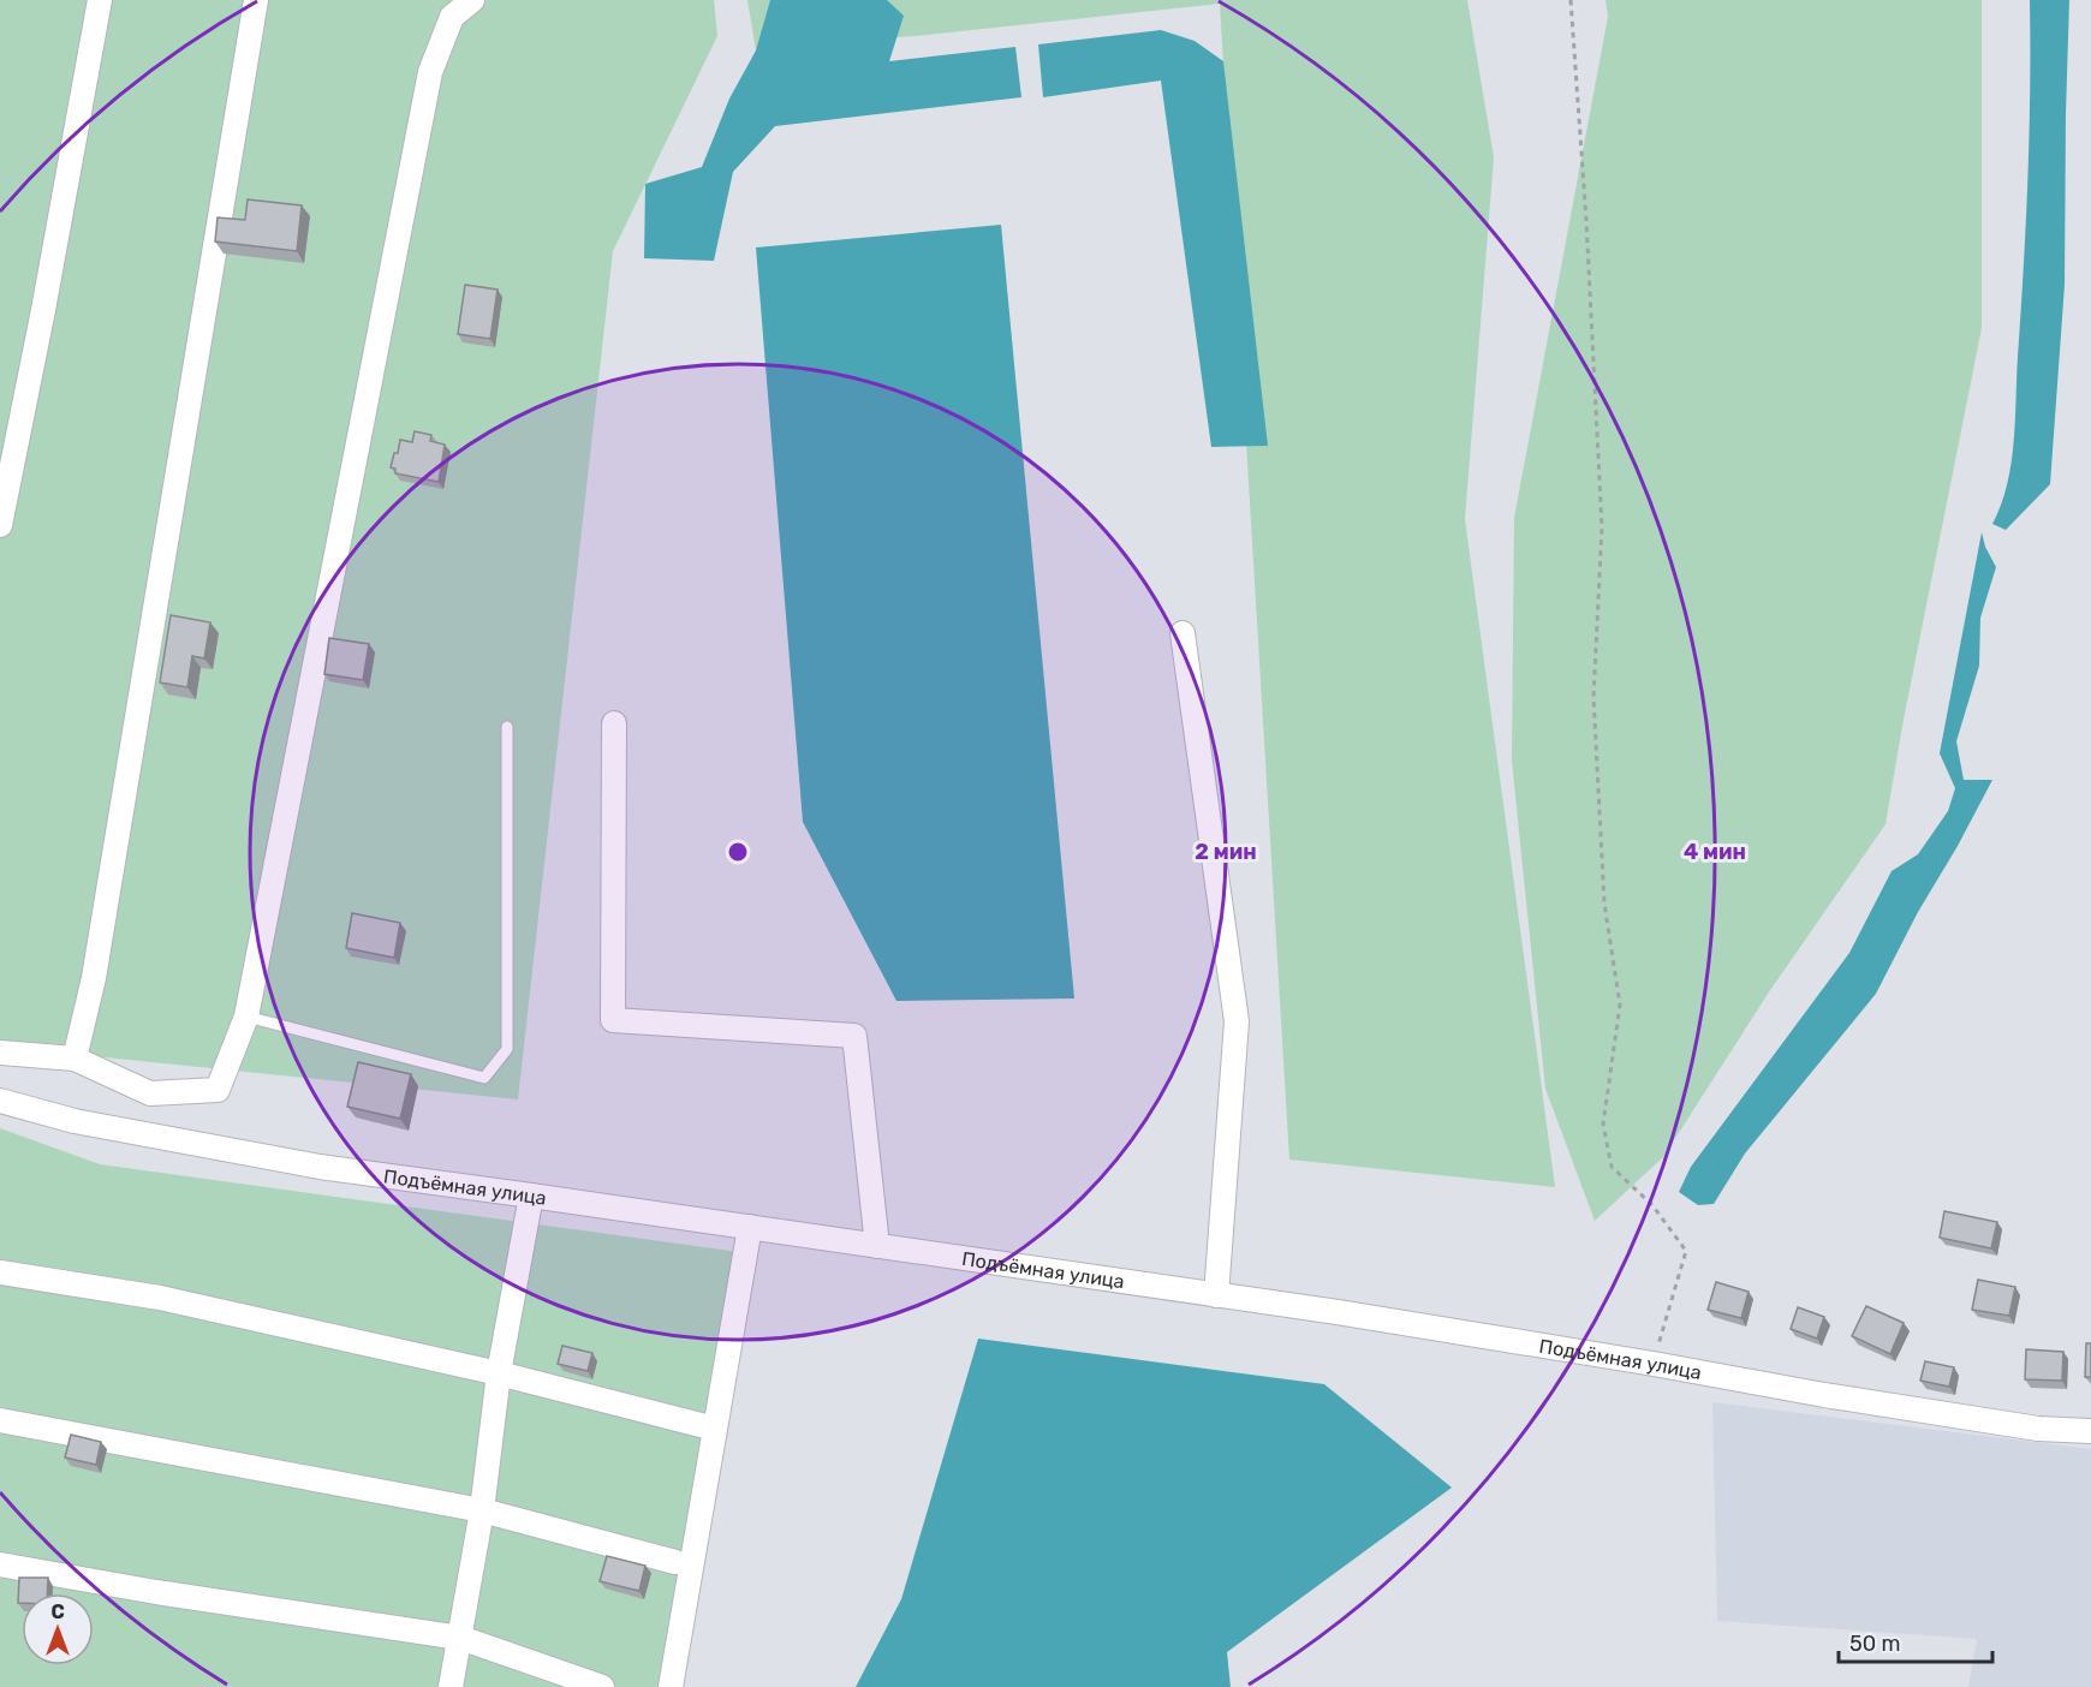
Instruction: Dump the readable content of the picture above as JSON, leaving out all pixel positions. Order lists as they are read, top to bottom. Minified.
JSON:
{"streets":{"street":["Подъёмная улица"]},"scale_bar":"50 m","north":"top","rings":["2 мин","4 мин"]}
